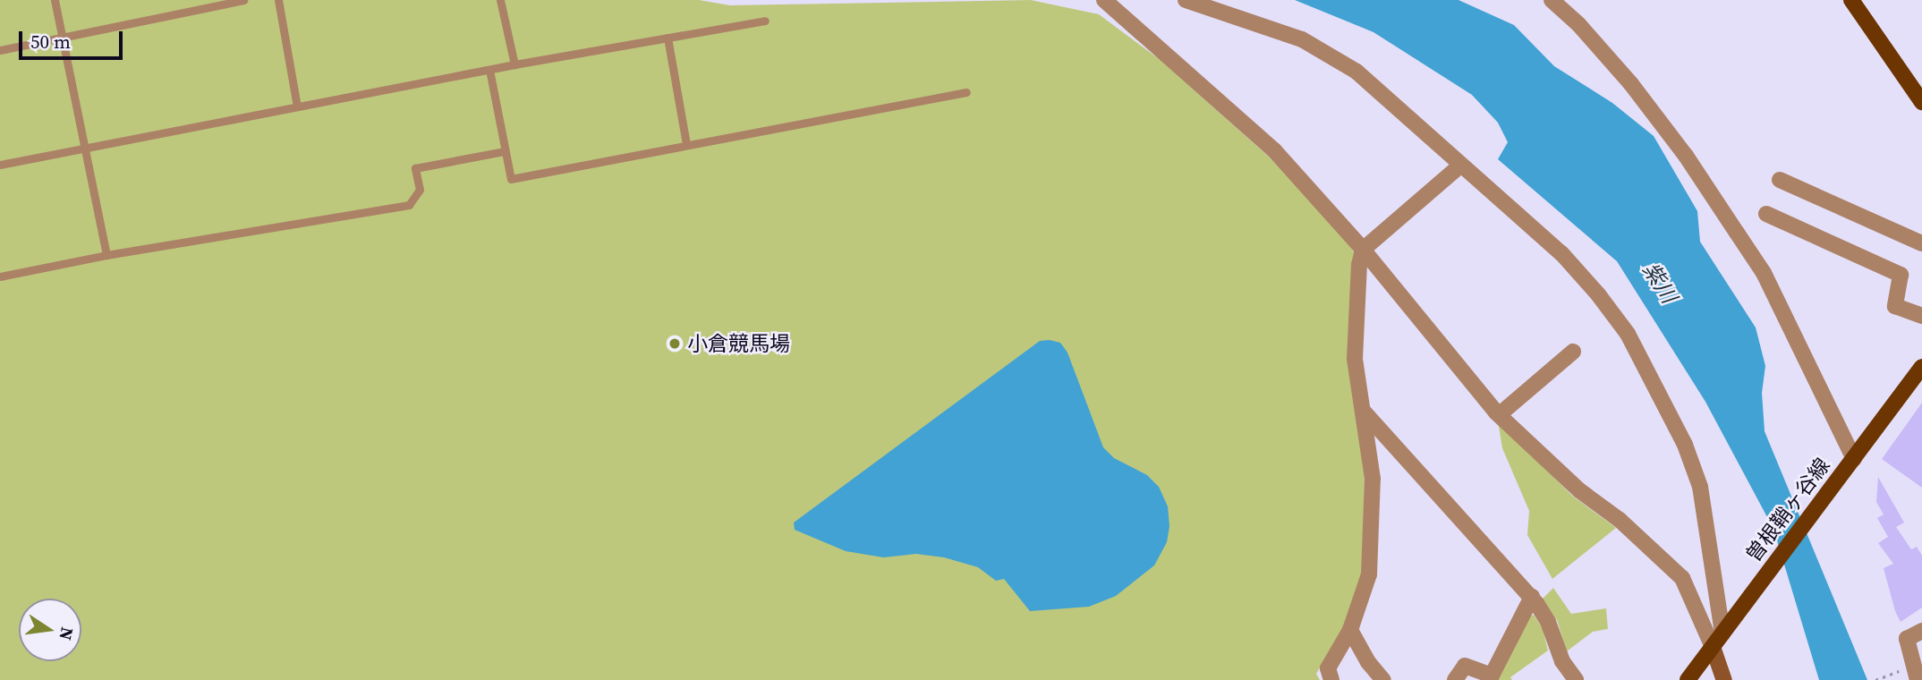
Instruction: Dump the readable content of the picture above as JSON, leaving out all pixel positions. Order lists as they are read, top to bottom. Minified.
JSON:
{"streets":{"main road":["曽根鞘ヶ谷線"]},"water":["紫川"],"places":["小倉競馬場"],"scale_bar":"50 m","north":"right"}
